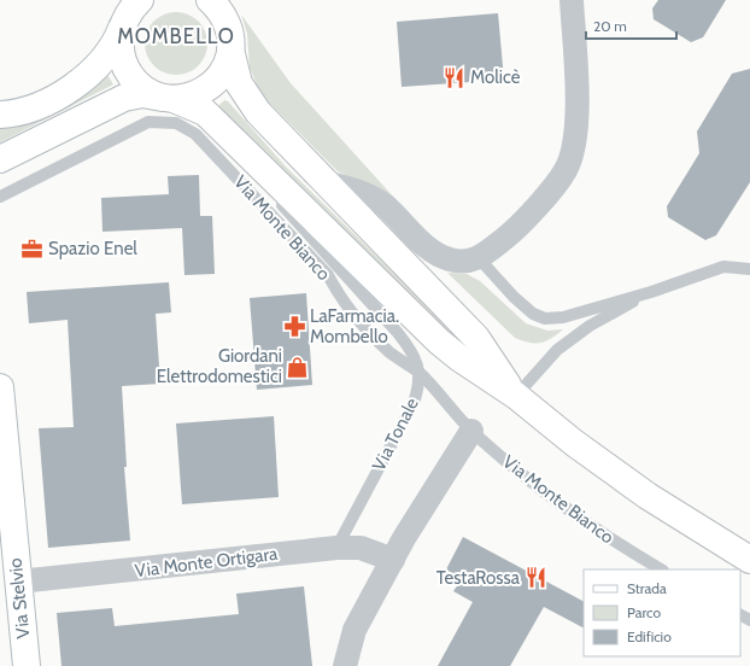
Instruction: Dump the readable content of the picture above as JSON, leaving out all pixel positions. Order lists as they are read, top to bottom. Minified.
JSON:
{"streets":{"main road":["Via Monte Bianco","Via Stelvio"],"street":["Via Monte Ortigara"],"lane":["Via Tonale"]},"crossings":[["Via Monte Bianco","Via Tonale"],["Via Tonale","Via Monte Ortigara"],["Via Monte Ortigara","Via Stelvio"]],"districts":["MOMBELLO"],"places":{"restaurant":["Molicè","TestaRossa"],"office":["Spazio Enel"],"pharmacy":["LaFarmacia. Mombello"],"shop":["Giordani Elettrodomestici"]},"legend":["Strada","Parco","Edificio"],"scale_bar":"20 m"}
